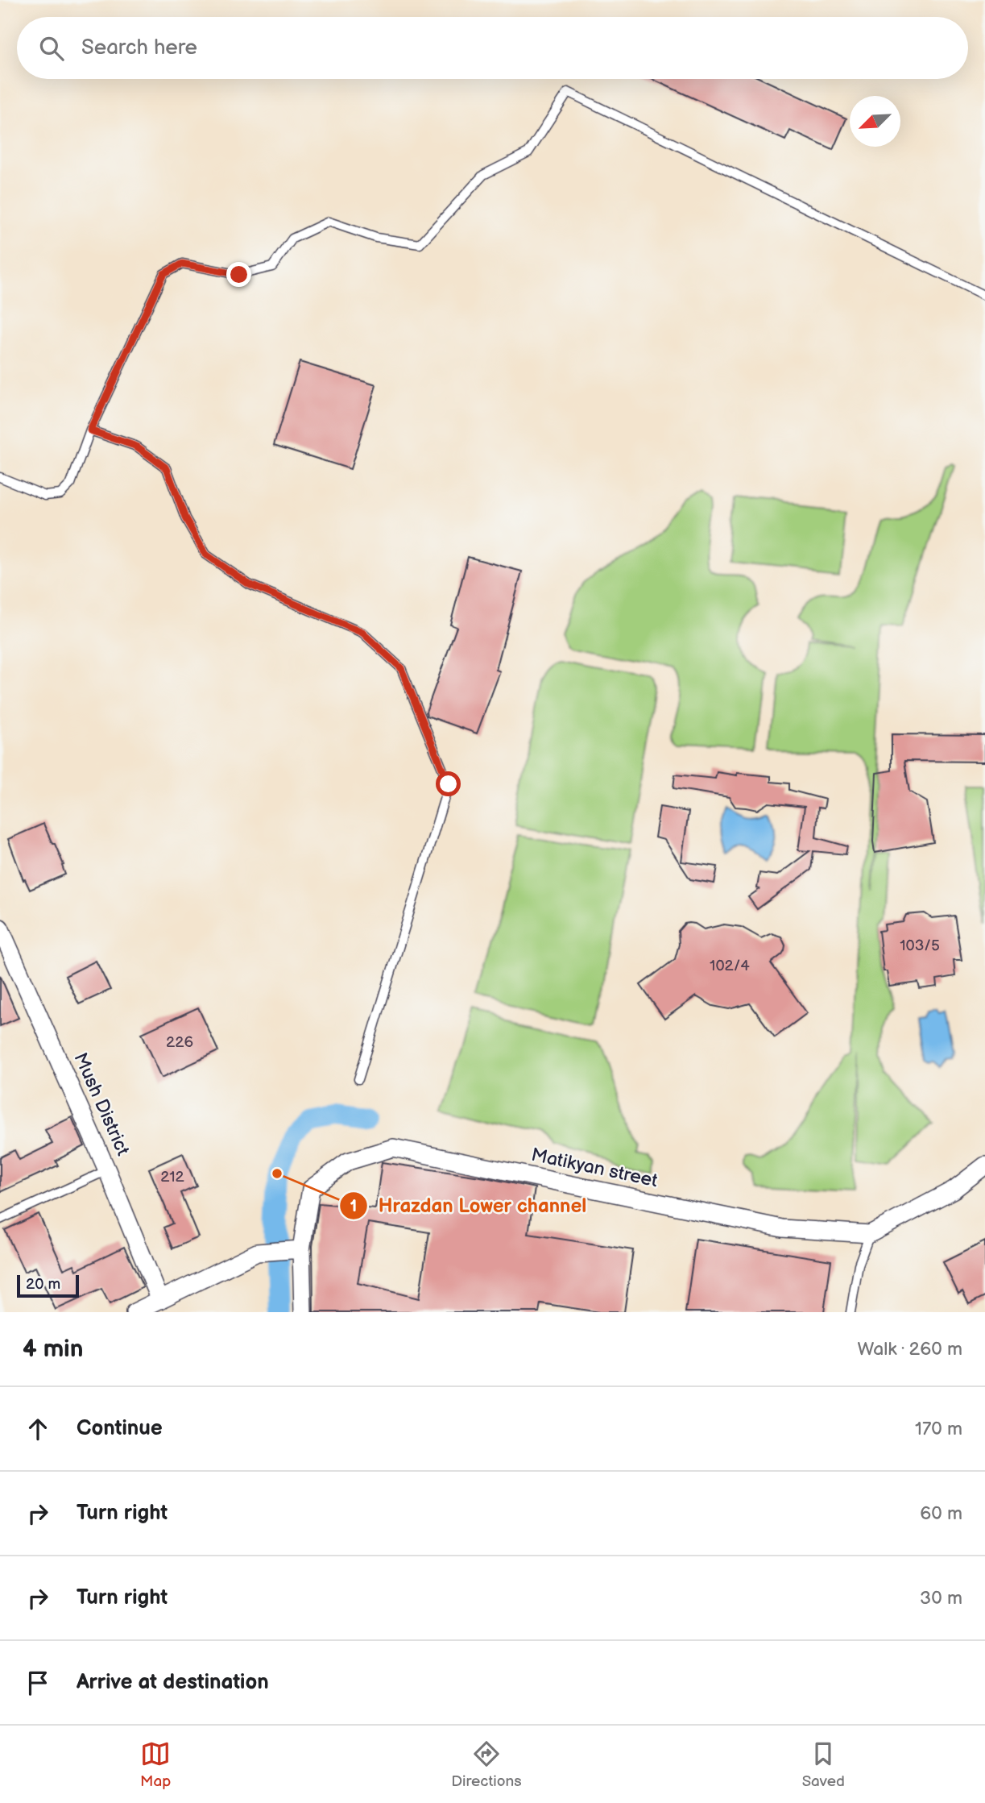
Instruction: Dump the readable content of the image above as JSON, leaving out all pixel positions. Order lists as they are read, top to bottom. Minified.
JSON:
{"streets":{"street":["Mush District","Matikyan street"]},"places":["Hrazdan Lower channel"],"house_numbers":["103/5","102/4","226","212"],"scale_bar":"20 m","north":"bottom left","page":{"search":"Search here","scale":"20 m","heading":["4 min","Walk · 260 m"],"list":[["Continue","170 m"],["Turn right","60 m"],["Turn right","30 m"],"Arrive at destination"],"nav":["Map","Directions","Saved"]}}
